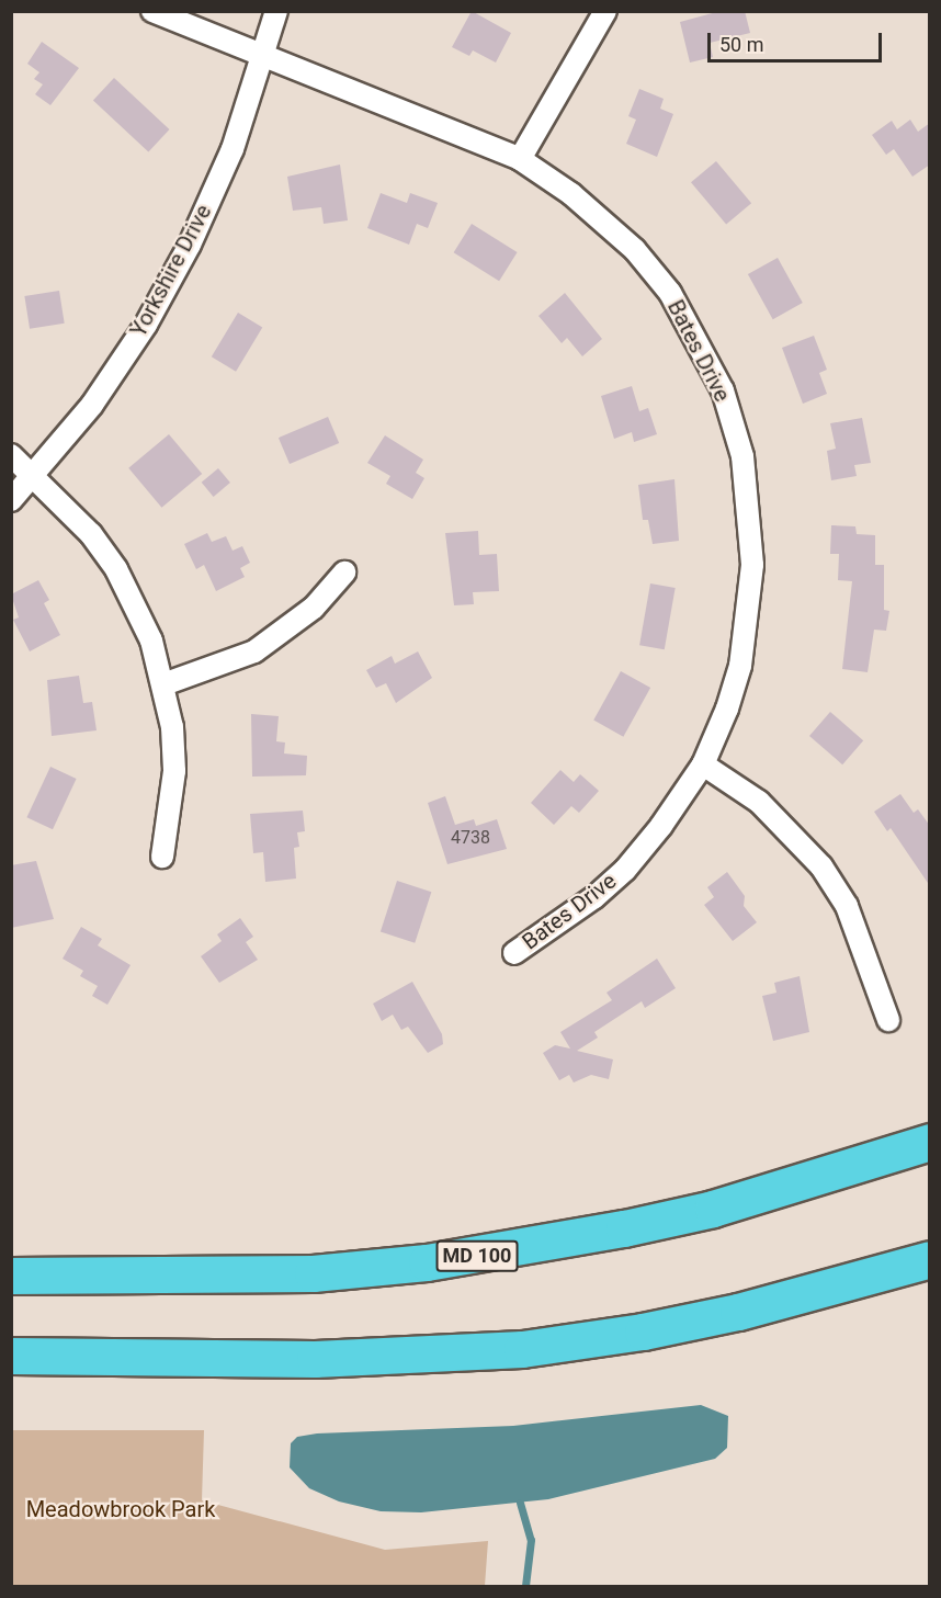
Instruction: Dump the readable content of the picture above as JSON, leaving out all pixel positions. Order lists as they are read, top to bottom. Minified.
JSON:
{"streets":{"highway":["MD 100"],"street":["Yorkshire Drive","Bates Drive"]},"crossings":[["Yorkshire Drive","Bates Drive"]],"parks":["Meadowbrook Park"],"house_numbers":["4738"],"scale_bar":"50 m"}
